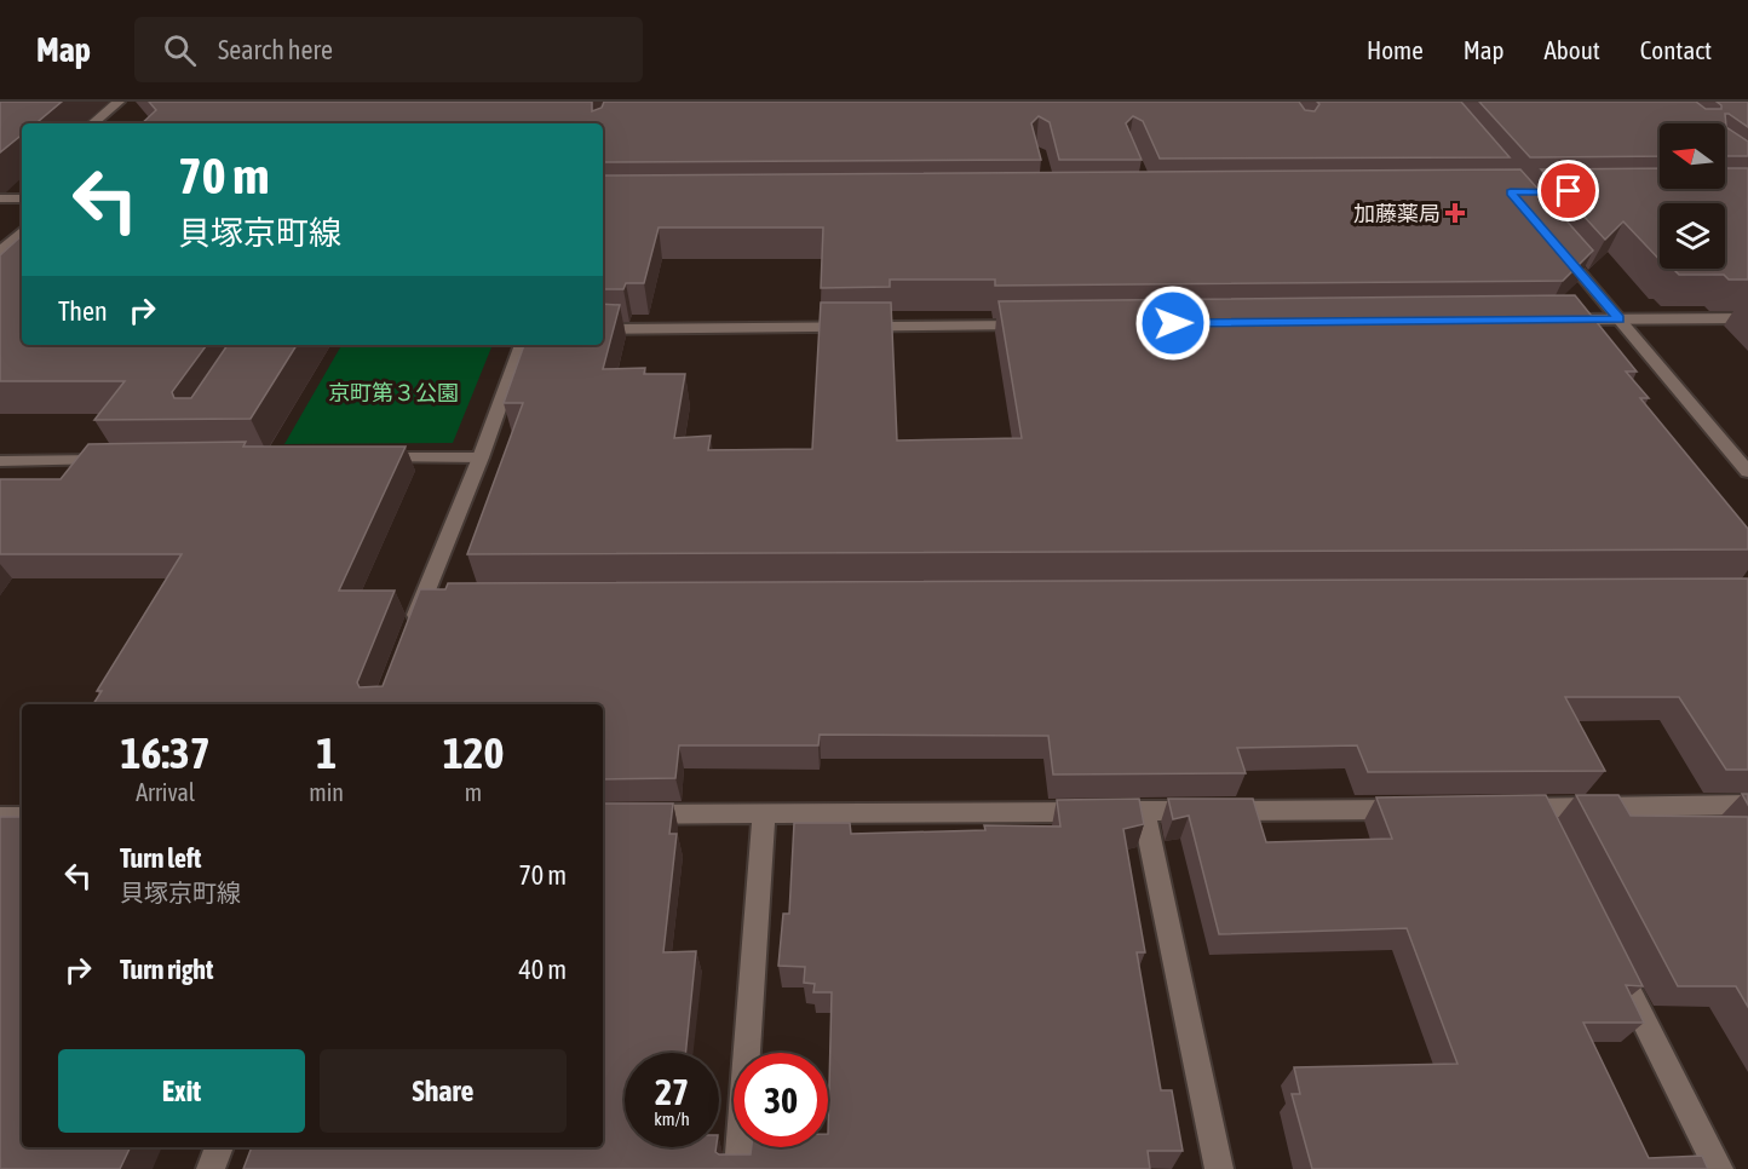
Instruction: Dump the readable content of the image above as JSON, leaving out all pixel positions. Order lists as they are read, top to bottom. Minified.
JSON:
{"parks":["京町第３公園"],"places":{"health":["加藤薬局"]},"north":"left","page":{"header":"Map","search":"Search here","nav":["Home","Map","About","Contact"],"turn":["70 m","貝塚京町線"],"then":"Then","eta":["16:37","Arrival","1","min","120","m"],"list":[{"name":"Turn left","note":"貝塚京町線","value":"70 m"},{"name":"Turn right","value":"40 m"}],"buttons":["Exit","Share"],"speed":"27 km/h","limit":"30"}}
